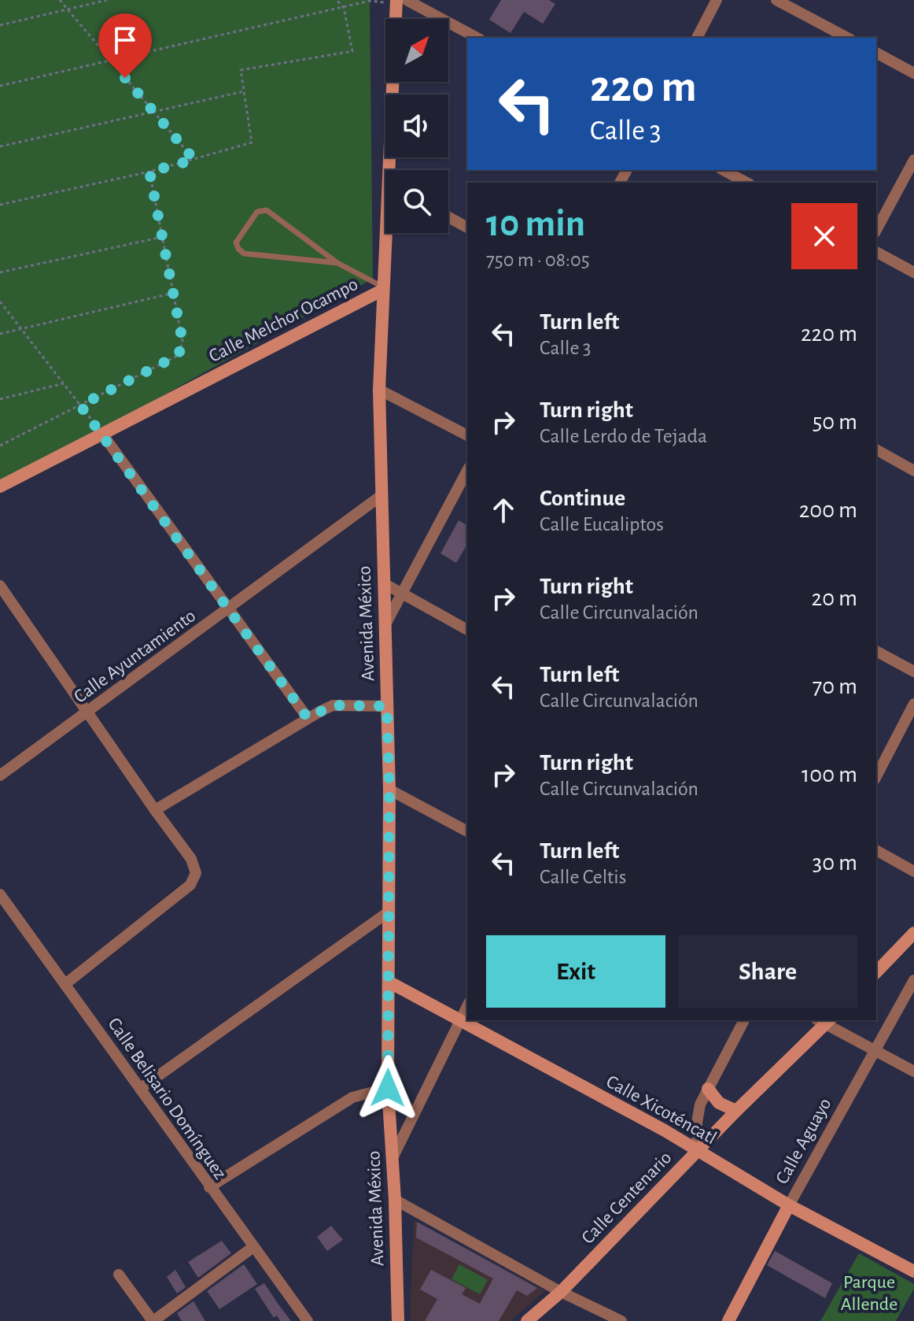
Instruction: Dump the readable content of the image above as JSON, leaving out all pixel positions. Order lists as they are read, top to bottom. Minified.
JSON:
{"streets":{"street":["Calle Melchor Ocampo","Avenida México","Calle Ayuntamiento","Calle Belisario Domínguez","Calle Xicoténcatl","Calle Aguayo","Calle Centenario"]},"crossings":[["Calle Melchor Ocampo","Avenida México"],["Avenida México","Calle Ayuntamiento"],["Avenida México","Calle Xicoténcatl"],["Calle Xicoténcatl","Calle Aguayo"],["Calle Xicoténcatl","Calle Centenario"]],"parks":["Parque Allende"],"north":"top right","page":{"turn":["220 m","Calle 3"],"heading":["10 min","750 m · 08:05"],"list":[{"name":"Turn left","note":"Calle 3","value":"220 m"},{"name":"Turn right","note":"Calle Lerdo de Tejada","value":"50 m"},{"name":"Continue","note":"Calle Eucaliptos","value":"200 m"},{"name":"Turn right","note":"Calle Circunvalación","value":"20 m"},{"name":"Turn left","note":"Calle Circunvalación","value":"70 m"},{"name":"Turn right","note":"Calle Circunvalación","value":"100 m"},{"name":"Turn left","note":"Calle Celtis","value":"30 m"}],"buttons":["Exit","Share"]}}
